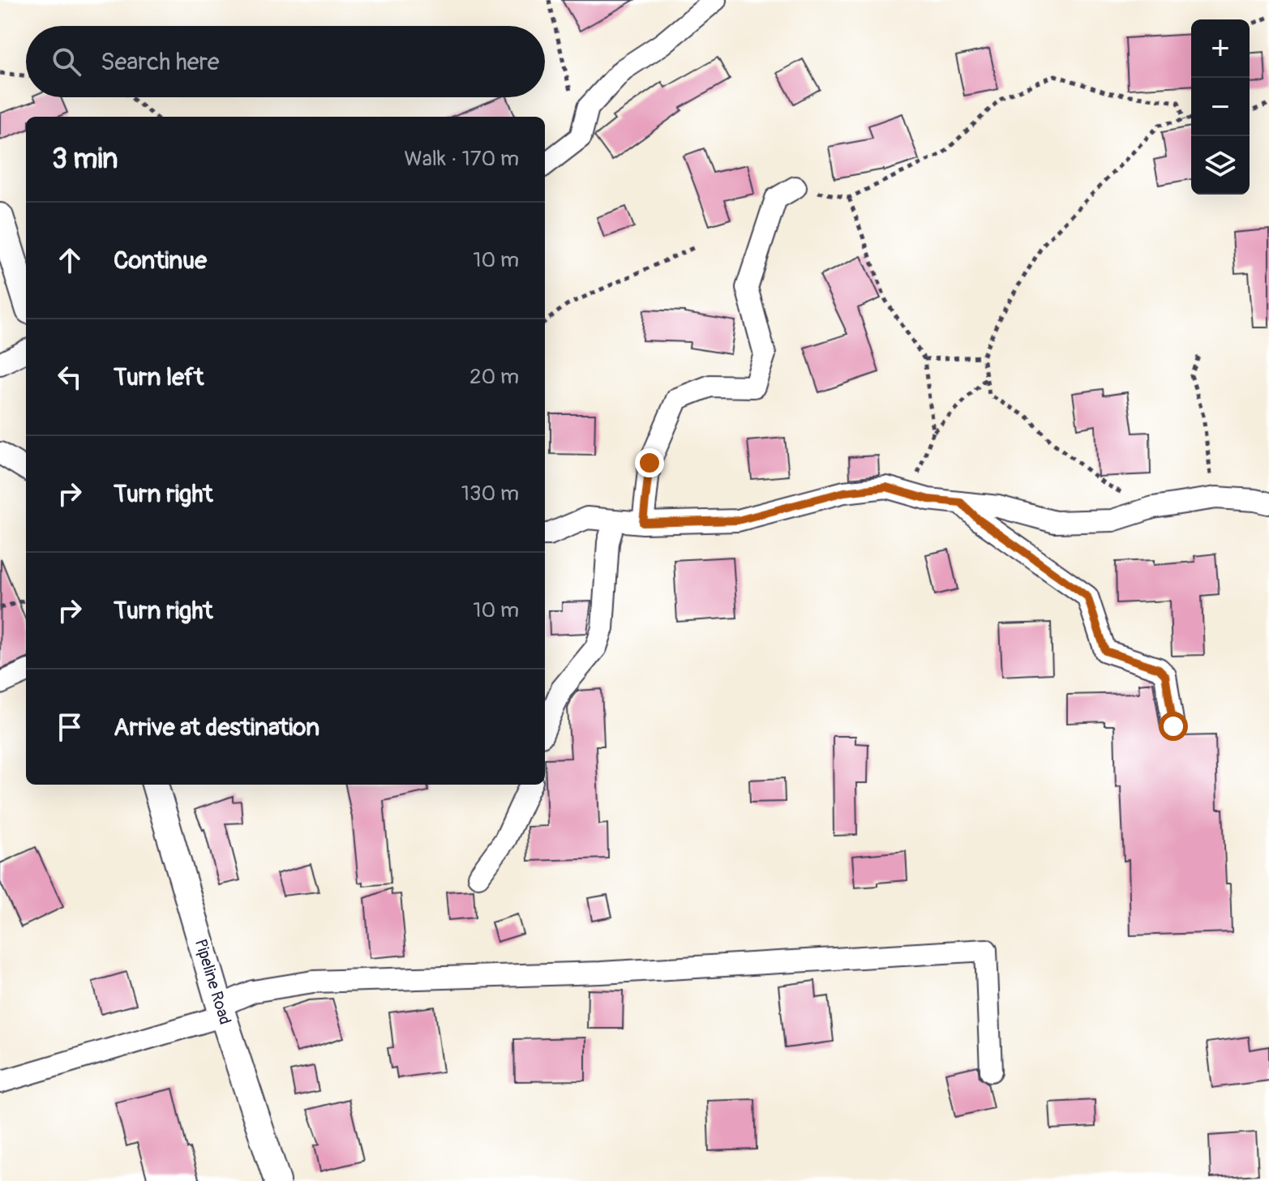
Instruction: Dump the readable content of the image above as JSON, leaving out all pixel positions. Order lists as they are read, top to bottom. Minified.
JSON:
{"streets":{"street":["Pipeline Road"]},"page":{"map_buttons":["+","−"],"search":"Search here","heading":["3 min","Walk · 170 m"],"list":[["Continue","10 m"],["Turn left","20 m"],["Turn right","130 m"],["Turn right","10 m"],"Arrive at destination"]}}
